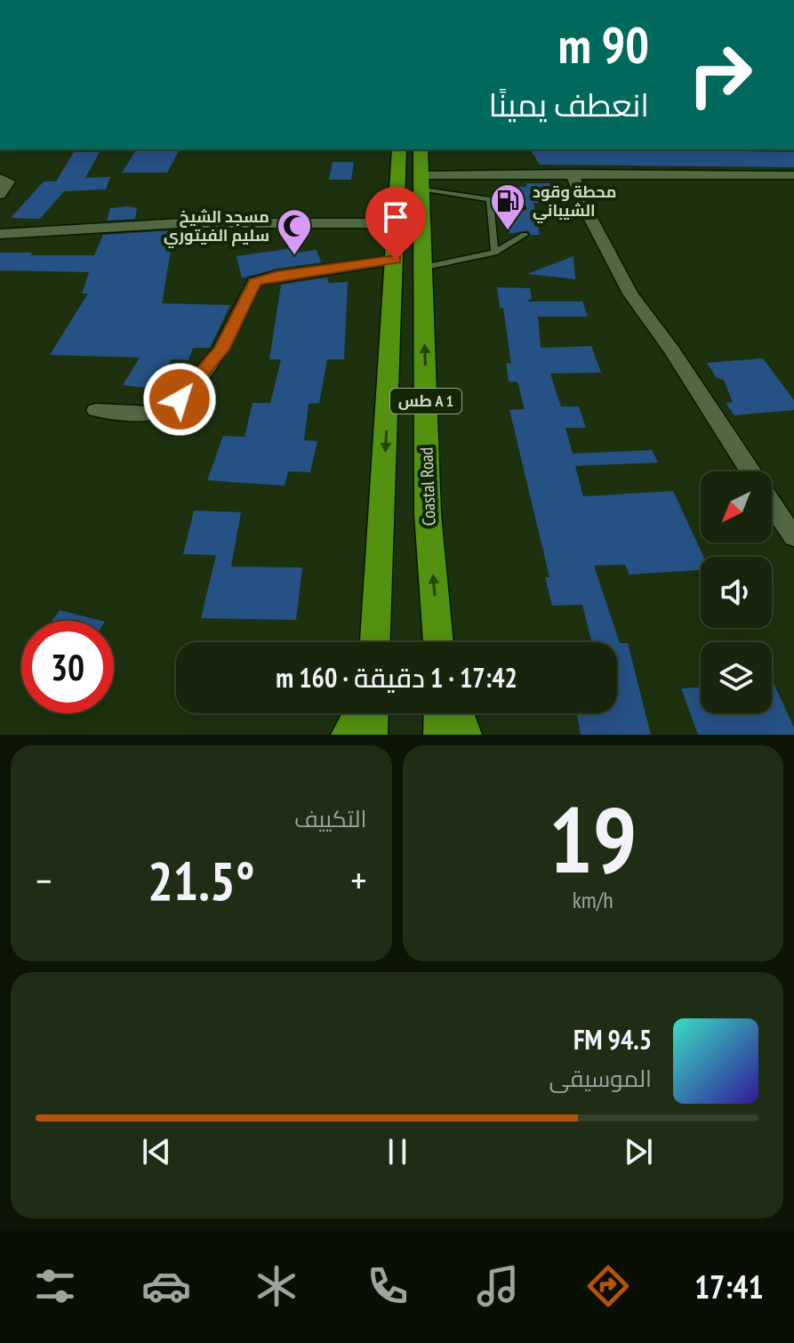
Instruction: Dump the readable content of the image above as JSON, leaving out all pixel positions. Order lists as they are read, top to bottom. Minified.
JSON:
{"streets":{"highway":["طس A 1","Coastal Road"]},"places":{"fuel station":["محطة وقود الشيباني"],"mosque":["مسجد الشيخ سليم الفيتوري"]},"north":"bottom left","page":{"turn":["90 m","انعطف يمينًا"],"limit":"30","trip":"17:42 · 1 دقيقة · 160 m","tile":[["19","km/h"],"التكييف"],"heat":["−","21.5°","+"],"song":["94.5 FM","الموسيقى"],"tabs":"17:41"}}
